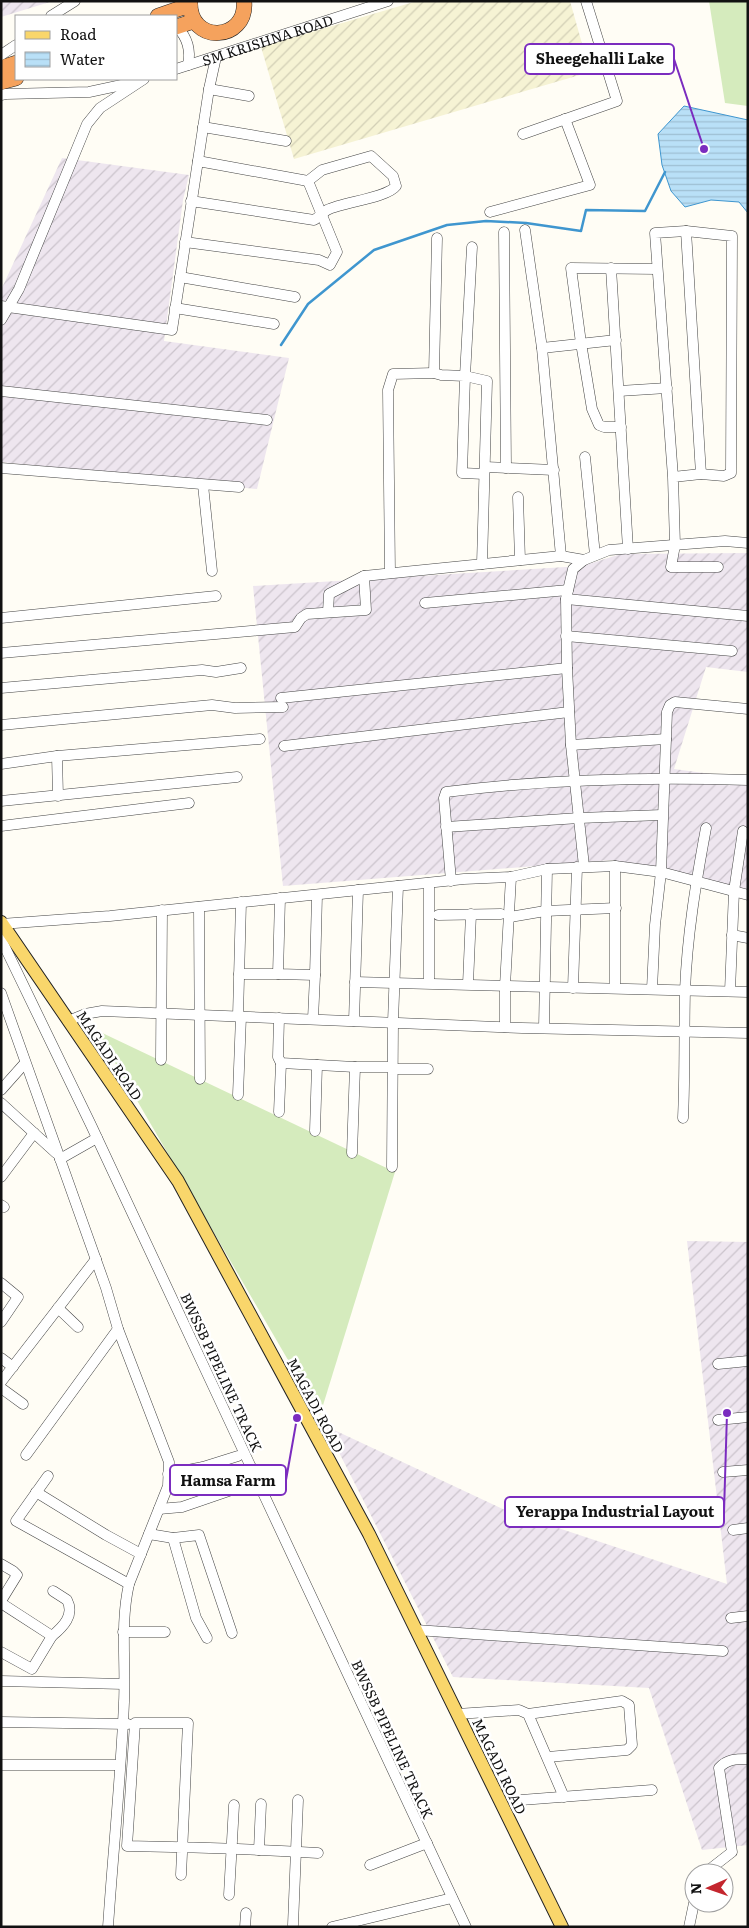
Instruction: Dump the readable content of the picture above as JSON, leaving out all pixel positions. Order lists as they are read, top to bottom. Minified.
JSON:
{"streets":{"main road":["MAGADI ROAD"],"street":["SM KRISHNA ROAD","BWSSB PIPELINE TRACK"]},"crossings":[["MAGADI ROAD","BWSSB PIPELINE TRACK"]],"places":["Sheegehalli Lake","Yerappa Industrial Layout","Hamsa Farm"],"legend":["Road","Water"],"north":"left"}
